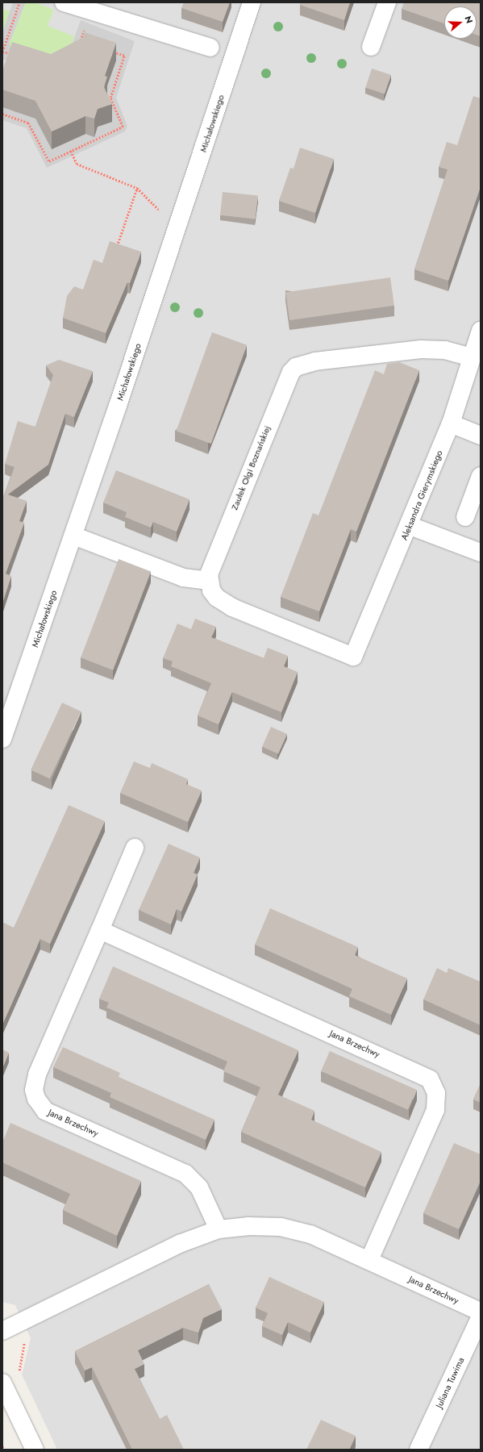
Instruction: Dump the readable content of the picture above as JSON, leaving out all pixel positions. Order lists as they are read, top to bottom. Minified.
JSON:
{"streets":{"street":["Michałowskiego","Zaułek Olgi Boznańskiej","Aleksandra Gierymskiego","Jana Brzechwy","Juliana Tuwima"]},"crossings":[["Zaułek Olgi Boznańskiej","Aleksandra Gierymskiego"]],"north":"right"}
